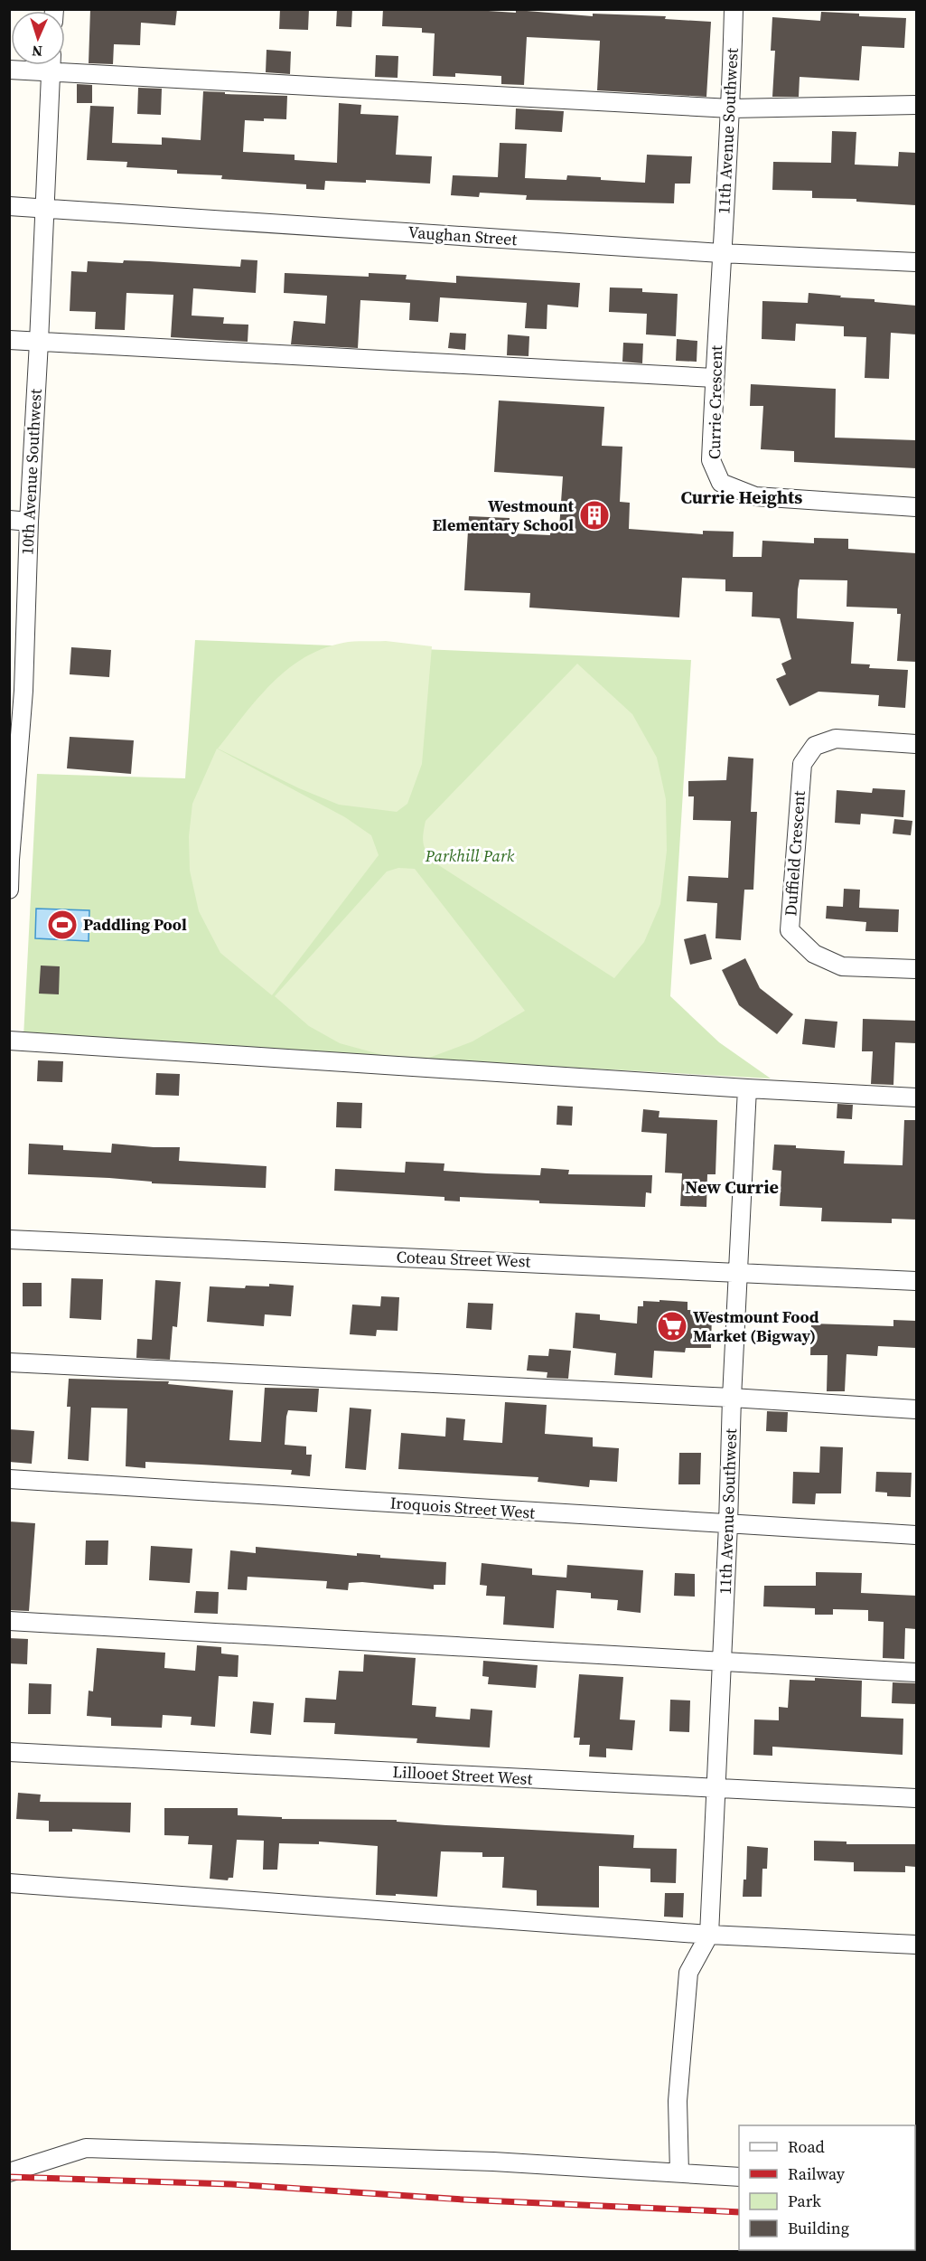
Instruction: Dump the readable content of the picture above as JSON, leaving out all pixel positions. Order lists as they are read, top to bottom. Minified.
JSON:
{"streets":{"street":["11th Avenue Southwest","Vaughan Street","Currie Crescent","10th Avenue Southwest","Duffield Crescent","Coteau Street West","Iroquois Street West","Lillooet Street West"]},"crossings":[["11th Avenue Southwest","Vaughan Street"],["11th Avenue Southwest","Currie Crescent"],["11th Avenue Southwest","Coteau Street West"],["11th Avenue Southwest","Iroquois Street West"],["11th Avenue Southwest","Lillooet Street West"],["Vaughan Street","Currie Crescent"],["Vaughan Street","10th Avenue Southwest"]],"districts":["Currie Heights","New Currie"],"parks":["Parkhill Park"],"places":{"building":["Westmount Elementary School"],"sports":["Paddling Pool"],"supermarket":["Westmount Food Market (Bigway)"]},"legend":["Road","Railway","Park","Building"],"north":"bottom"}
